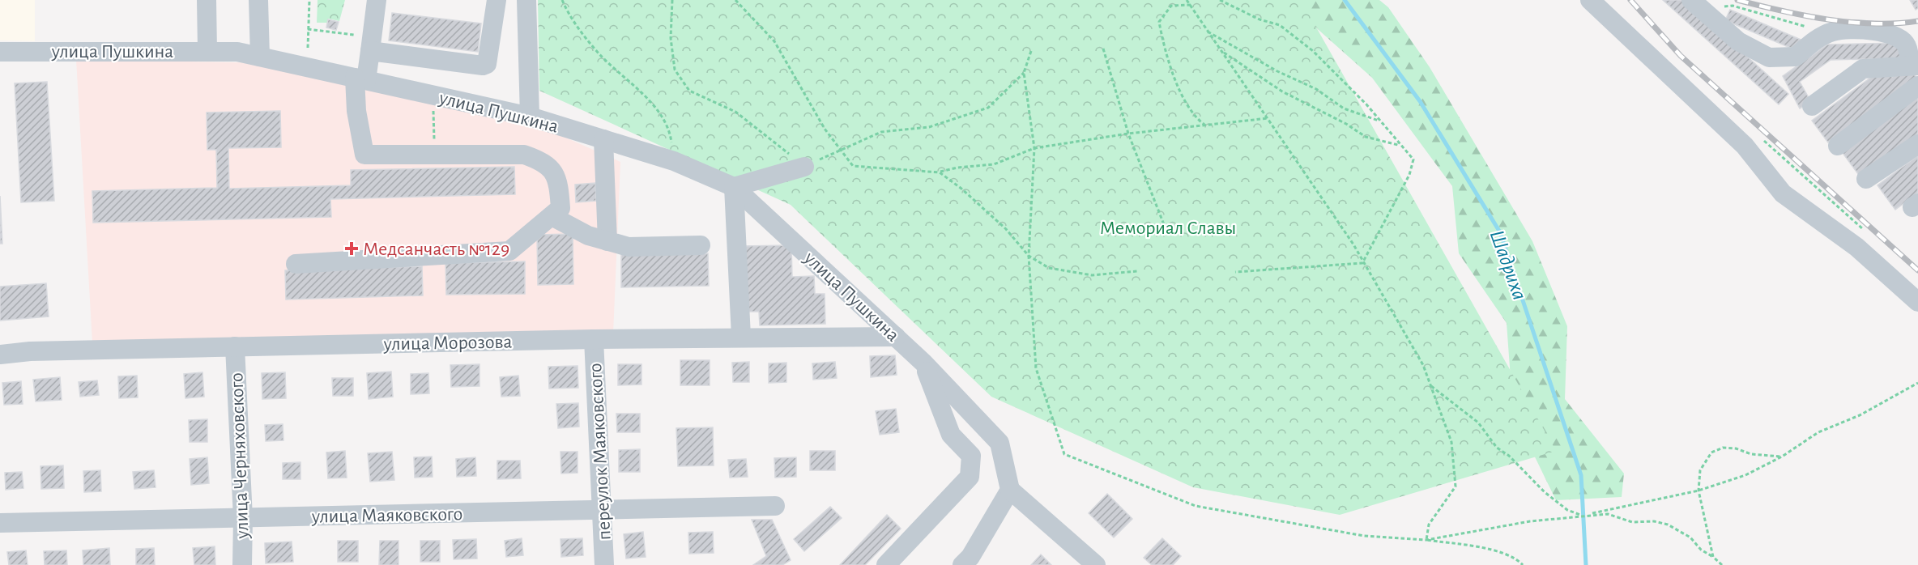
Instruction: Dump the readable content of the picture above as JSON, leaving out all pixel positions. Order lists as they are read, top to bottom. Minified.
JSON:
{"streets":{"street":["улица Пушкина","улица Морозова","переулок Маяковского","улица Черняховского","улица Маяковского"]},"crossings":[["улица Пушкина","улица Морозова"],["улица Морозова","переулок Маяковского"],["улица Морозова","улица Черняховского"],["переулок Маяковского","улица Маяковского"],["улица Черняховского","улица Маяковского"]],"water":["Шадриха"],"parks":["Мемориал Славы"],"places":{"health":["Медсанчасть №129"]}}
